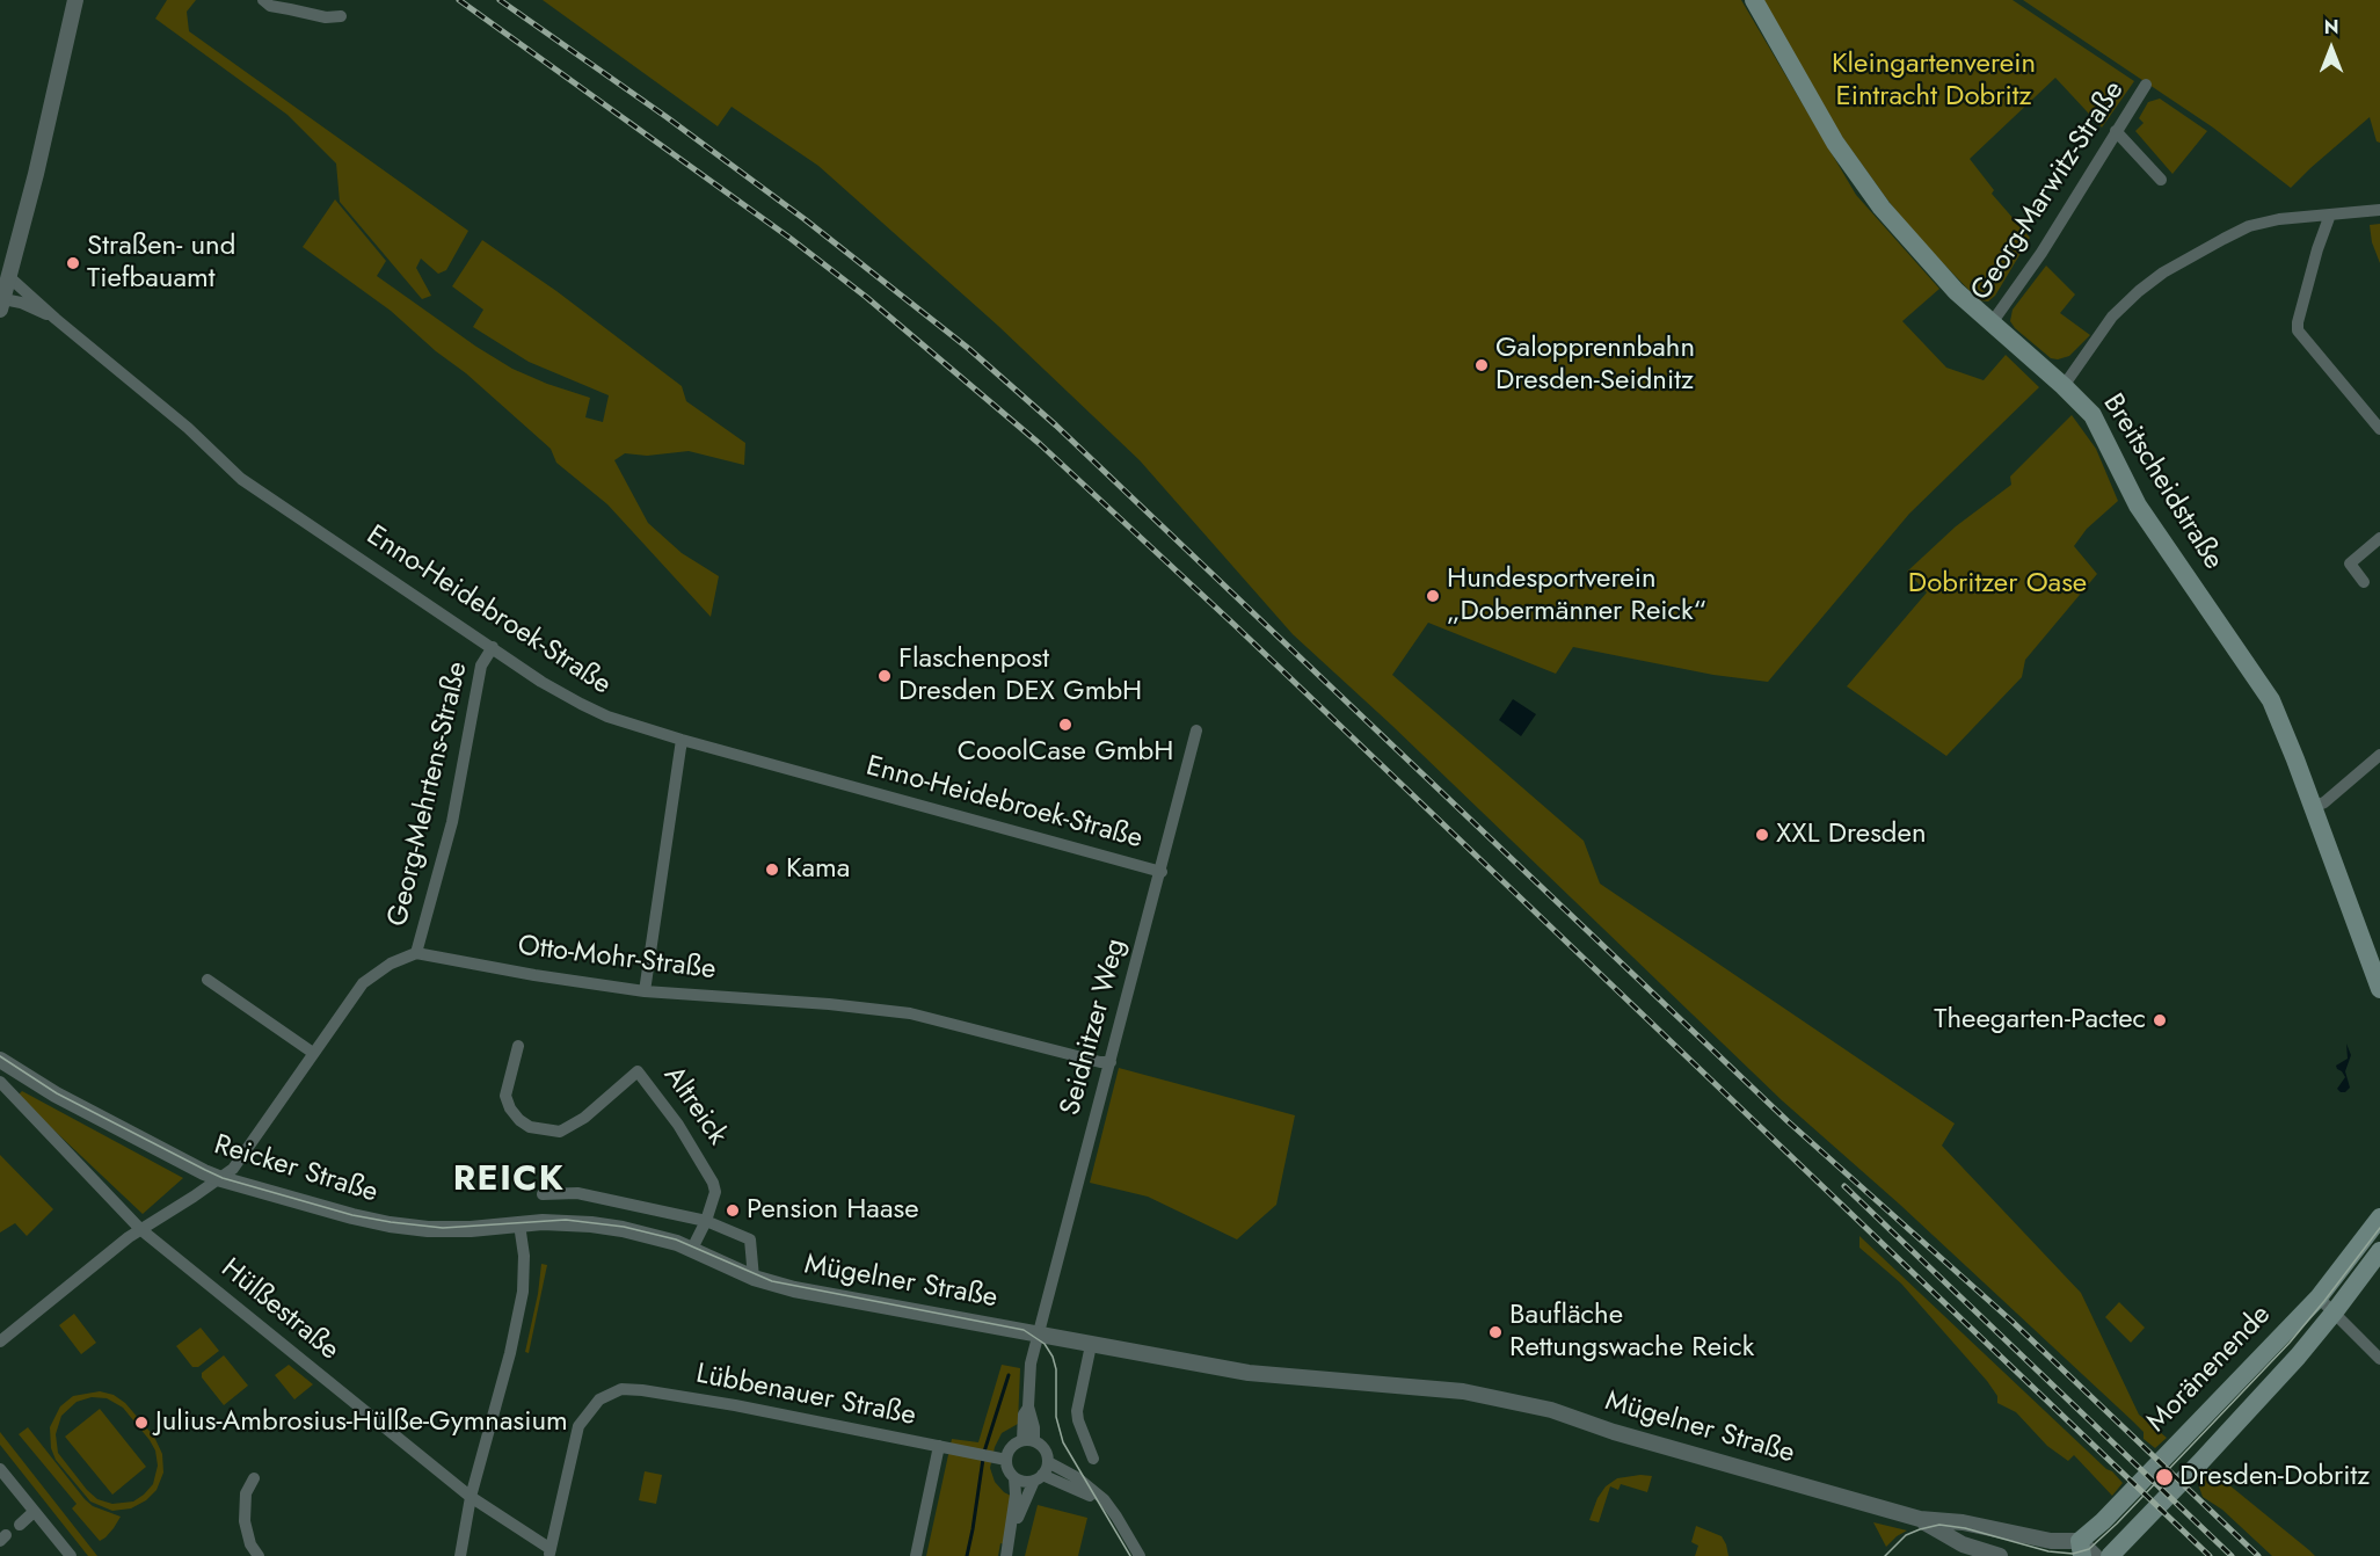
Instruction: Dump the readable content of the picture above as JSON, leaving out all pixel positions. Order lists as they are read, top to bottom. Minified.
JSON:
{"streets":{"main road":["Breitscheidstraße","Moränenende"],"street":["Georg-Marwitz-Straße","Enno-Heidebroek-Straße","Georg-Mehrtens-Straße","Otto-Mohr-Straße","Seidnitzer Weg","Altreick","Reicker Straße","Mügelner Straße","Hülßestraße","Lübbenauer Straße"]},"crossings":[["Enno-Heidebroek-Straße","Georg-Mehrtens-Straße"],["Enno-Heidebroek-Straße","Seidnitzer Weg"],["Georg-Mehrtens-Straße","Otto-Mohr-Straße"],["Otto-Mohr-Straße","Seidnitzer Weg"],["Seidnitzer Weg","Mügelner Straße"],["Seidnitzer Weg","Lübbenauer Straße"],["Reicker Straße","Hülßestraße"],["Mügelner Straße","Moränenende"],["Hülßestraße","Lübbenauer Straße"]],"districts":["REICK"],"parks":["Kleingartenverein Eintracht Dobritz","Dobritzer Oase"],"places":["Straßen- und Tiefbauamt","Galopprennbahn Dresden-Seidnitz","Hundesportverein „Dobermänner Reick“","Flaschenpost Dresden DEX GmbH","CooolCase GmbH","XXL Dresden","Kama","Theegarten-Pactec","Pension Haase","Baufläche Rettungswache Reick","Julius-Ambrosius-Hülße-Gymnasium","Dresden-Dobritz"],"north":"top"}
